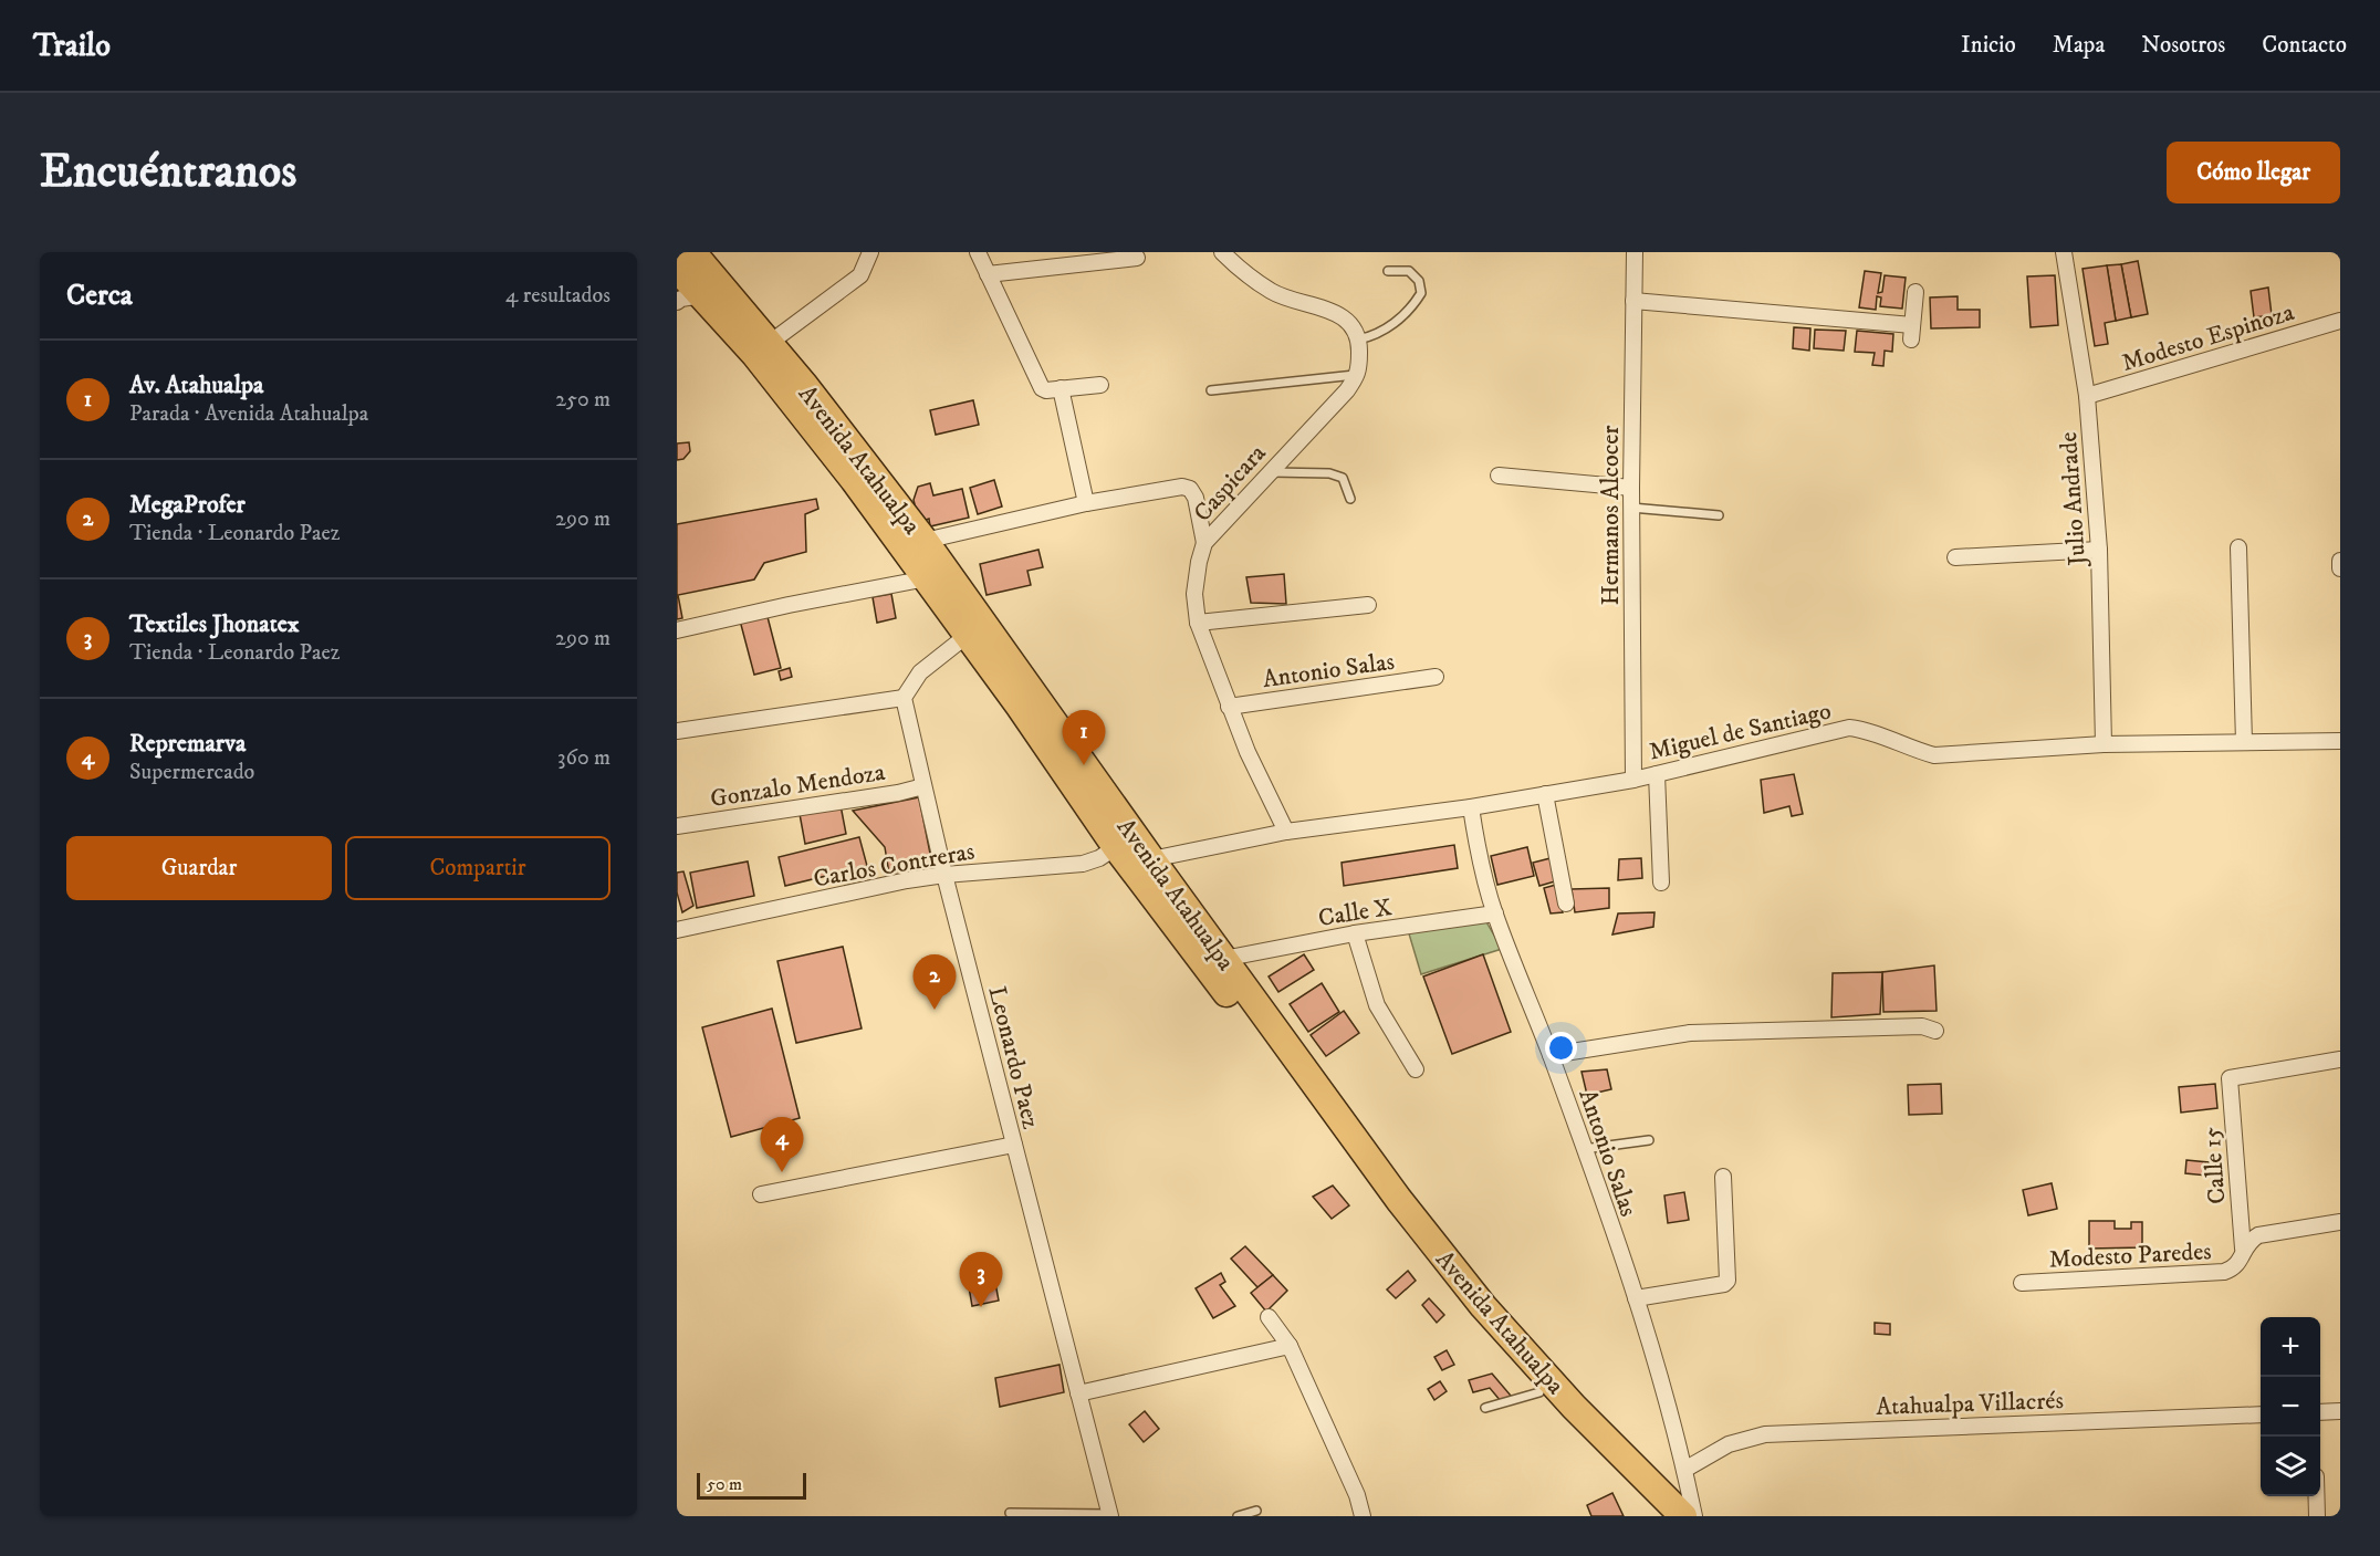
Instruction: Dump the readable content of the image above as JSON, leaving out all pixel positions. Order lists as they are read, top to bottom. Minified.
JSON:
{"streets":{"highway":["Avenida Atahualpa"],"street":["Modesto Espinoza","Caspicara","Julio Andrade","Hermanos Alcocer","Antonio Salas","Miguel de Santiago","Gonzalo Mendoza","Carlos Contreras","Calle X","Leonardo Paez","Calle 15","Modesto Paredes","Atahualpa Villacrés"]},"crossings":[["Modesto Espinoza","Julio Andrade"],["Avenida Atahualpa","Miguel de Santiago"],["Avenida Atahualpa","Carlos Contreras"],["Avenida Atahualpa","Calle X"],["Caspicara","Antonio Salas"],["Caspicara","Miguel de Santiago"],["Julio Andrade","Miguel de Santiago"],["Hermanos Alcocer","Miguel de Santiago"],["Antonio Salas","Miguel de Santiago"],["Antonio Salas","Calle X"],["Antonio Salas","Atahualpa Villacrés"],["Gonzalo Mendoza","Leonardo Paez"],["Carlos Contreras","Leonardo Paez"],["Calle 15","Modesto Paredes"]],"scale_bar":"50 m","page":{"header":"Trailo","nav":["Inicio","Mapa","Nosotros","Contacto"],"buttons":["Cómo llegar",["Guardar","Compartir"]],"title":"Encuéntranos","heading":["Cerca","4 resultados"],"list":[{"mark":"1","name":"Av. Atahualpa","note":"Parada · Avenida Atahualpa","value":"250 m"},{"mark":"2","name":"MegaProfer","note":"Tienda · Leonardo Paez","value":"290 m"},{"mark":"3","name":"Textiles Jhonatex","note":"Tienda · Leonardo Paez","value":"290 m"},{"mark":"4","name":"Repremarva","note":"Supermercado","value":"360 m"}],"pins":["1","2","4","3"],"map_buttons":["+","−"],"scale":"50 m"}}
